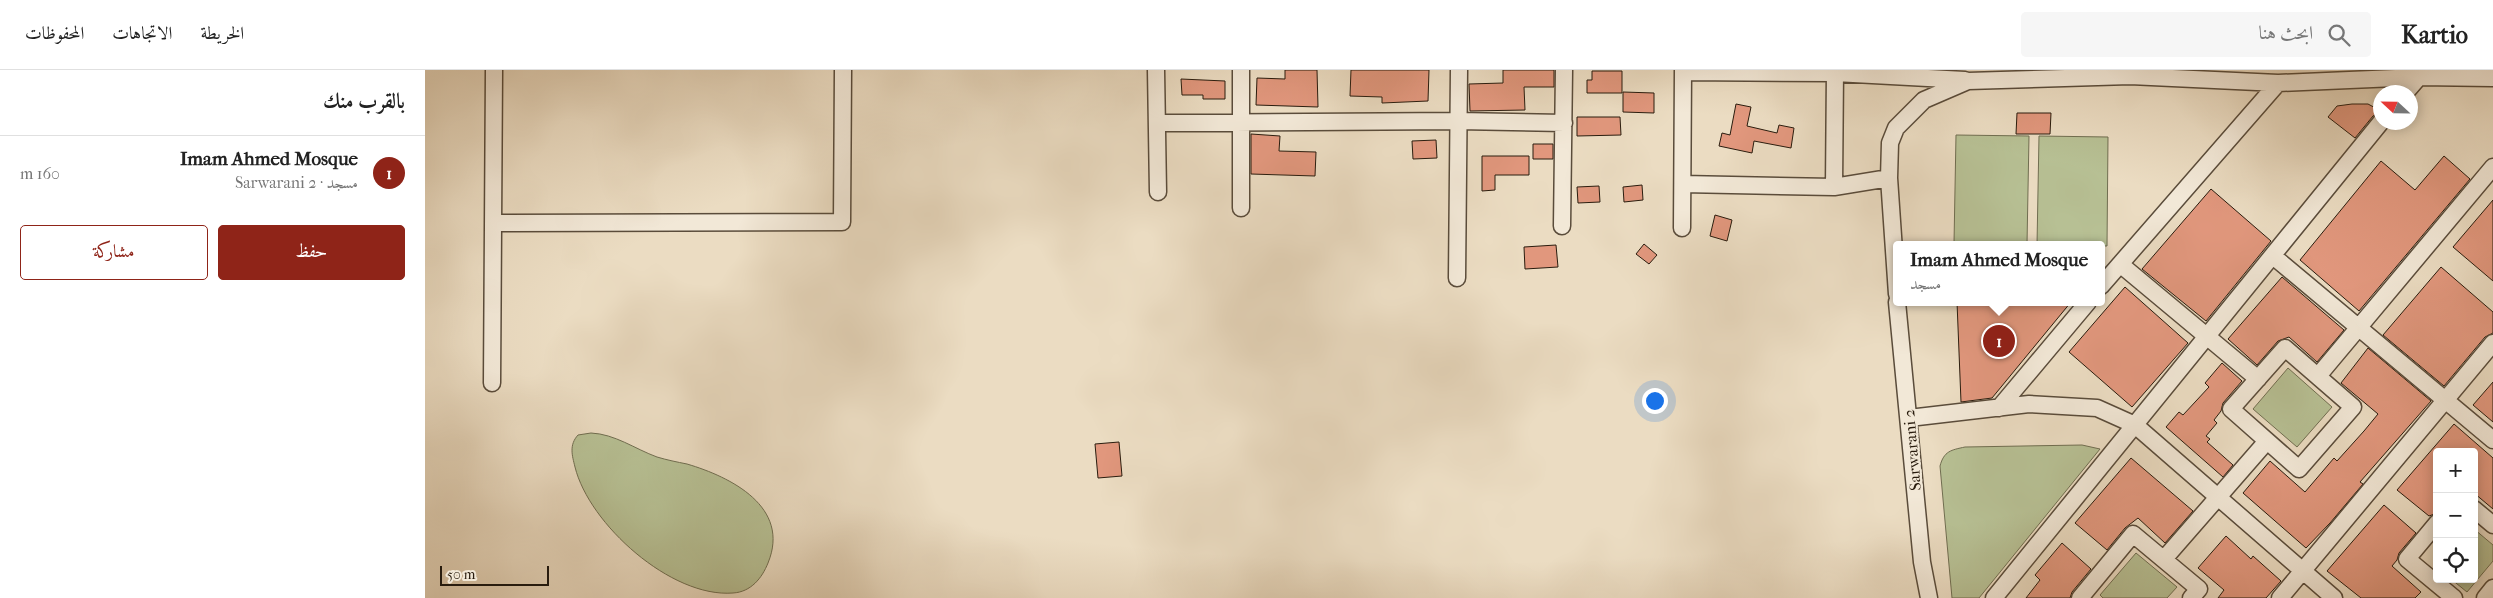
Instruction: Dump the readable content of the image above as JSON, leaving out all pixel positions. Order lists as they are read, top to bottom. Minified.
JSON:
{"streets":{"street":["Sarwarani 2"]},"scale_bar":"50 m","north":"left","page":{"header":"Kartio","search":"ابحث هنا","nav":["الخريطة","الاتجاهات","المحفوظات"],"heading":"بالقرب منك","list":[{"mark":"1","name":"Imam Ahmed Mosque","note":"مسجد · Sarwarani 2","value":"160 m"}],"buttons":["حفظ","مشاركة"],"popup":["Imam Ahmed Mosque","مسجد"],"pins":"1","map_buttons":["+","−"],"scale":"50 m"}}
